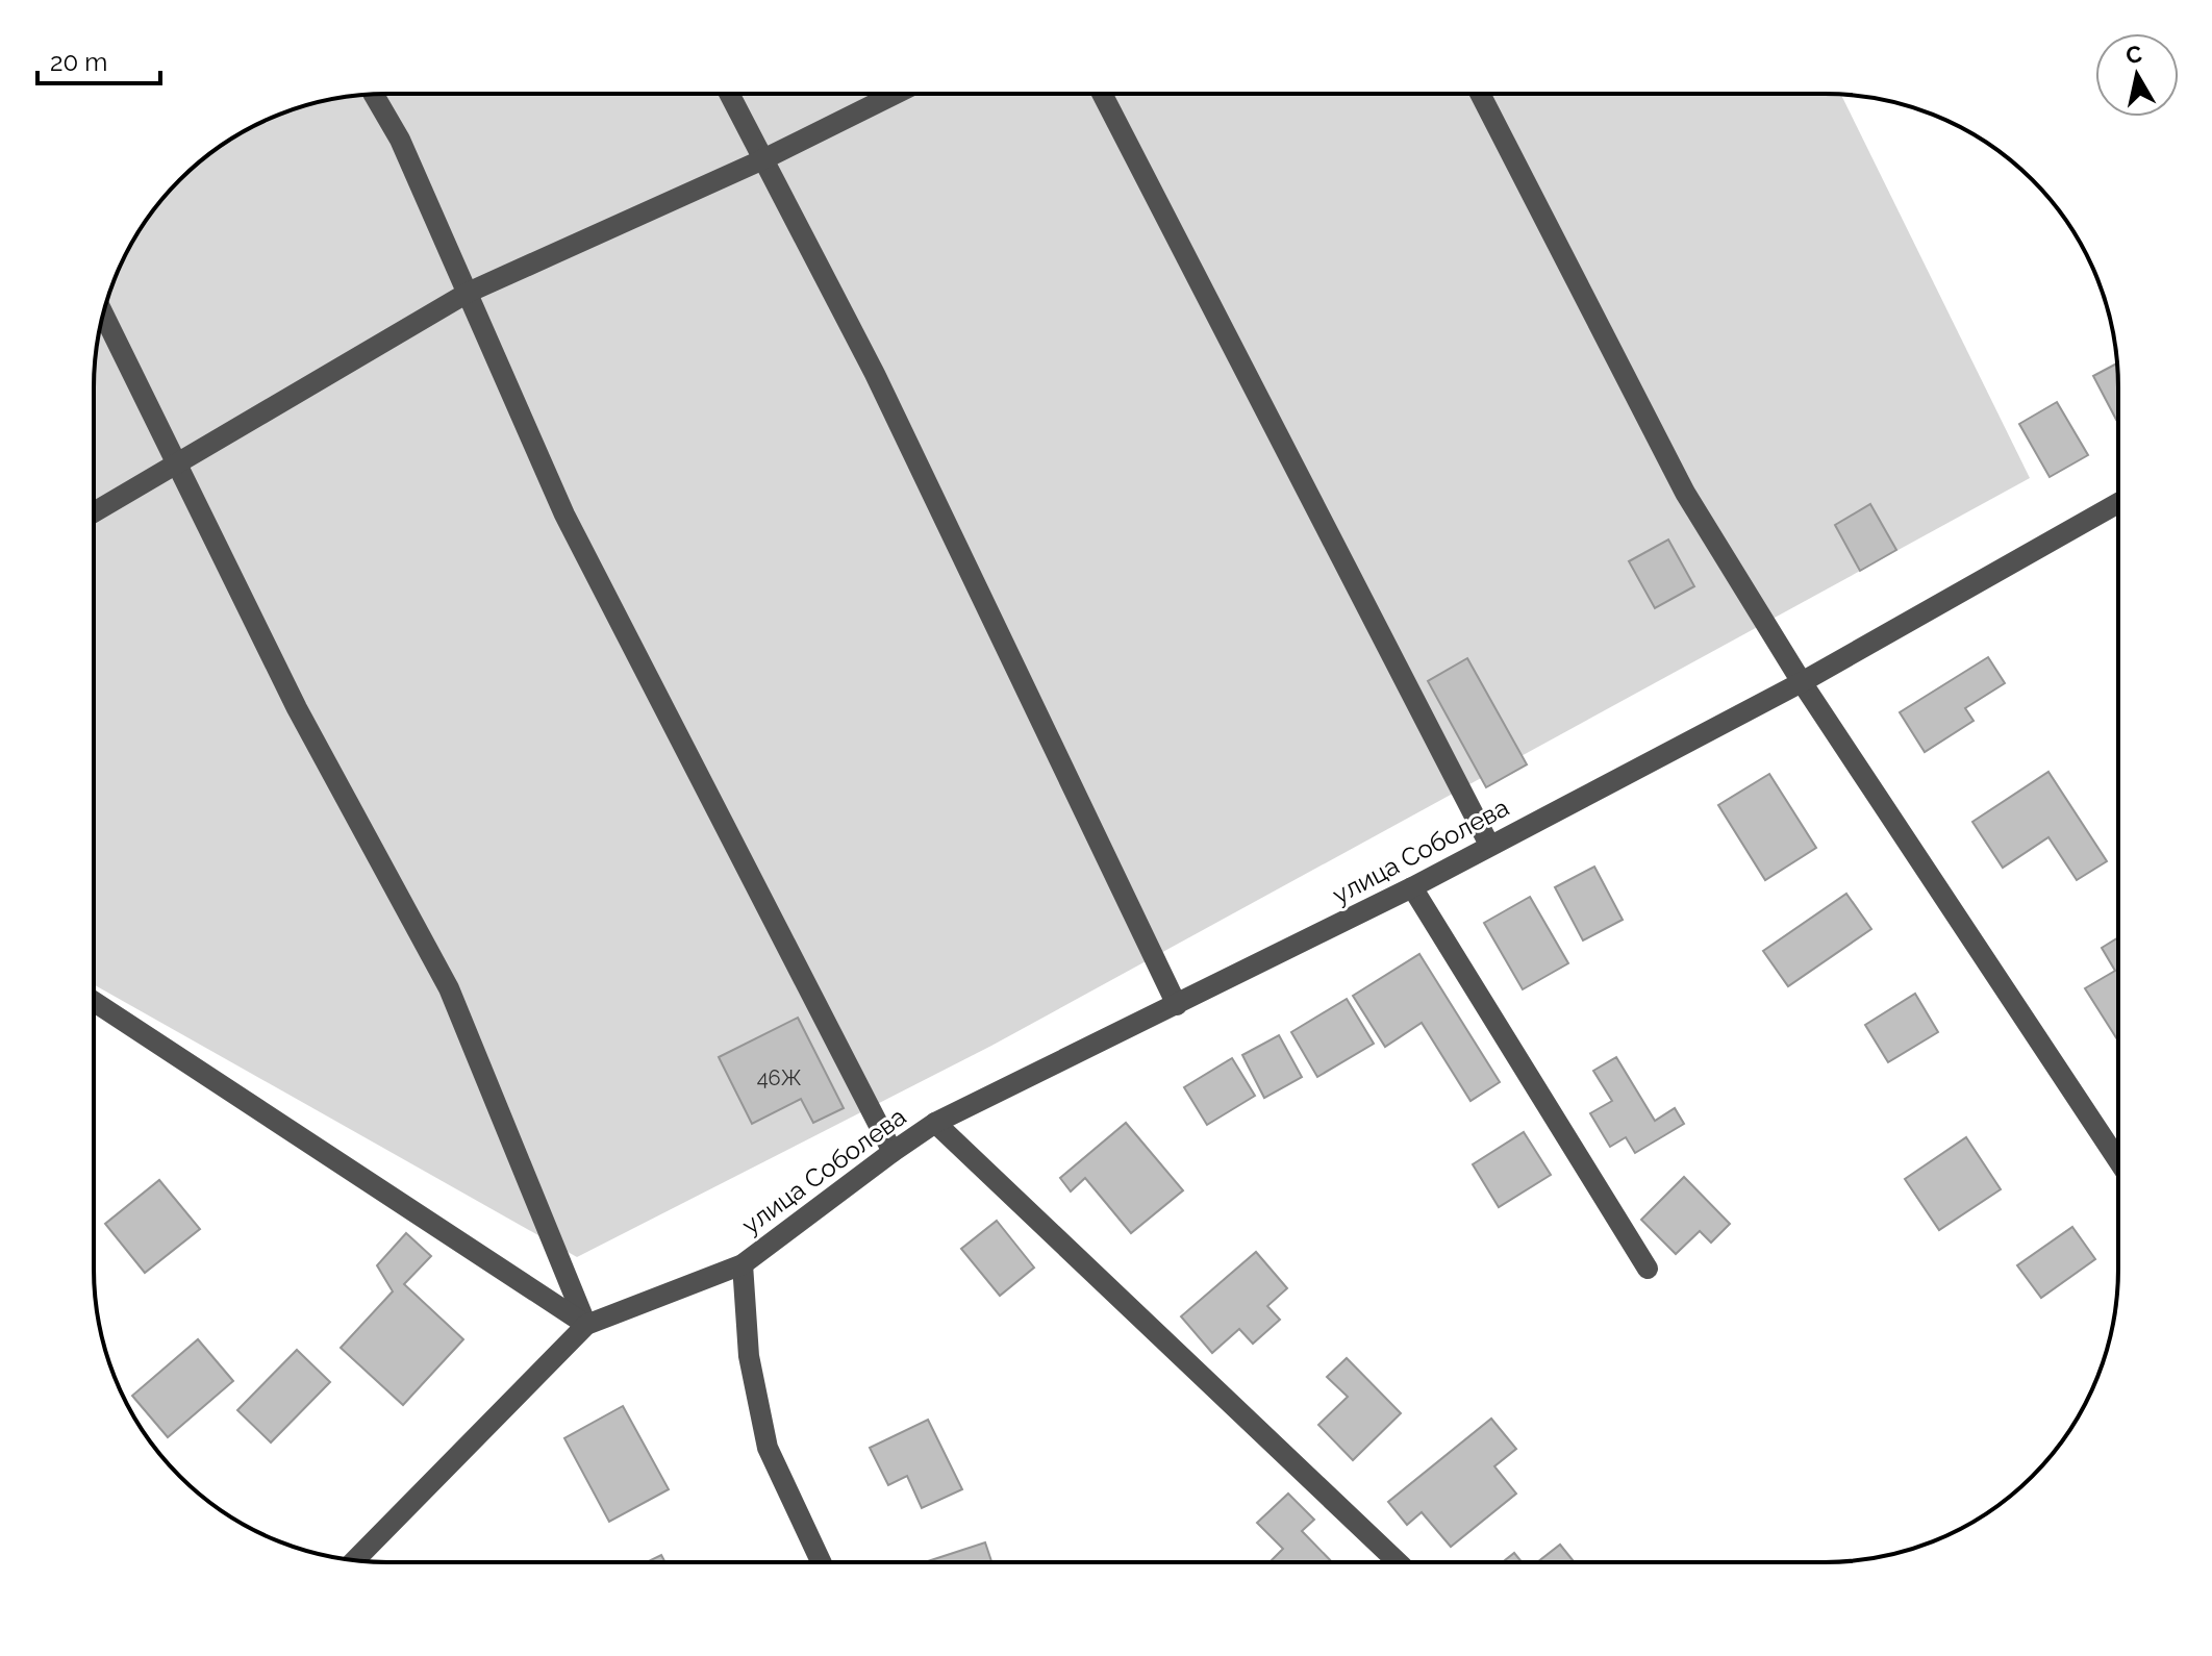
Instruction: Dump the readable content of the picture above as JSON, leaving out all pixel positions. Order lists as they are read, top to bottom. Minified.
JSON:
{"streets":{"street":["улица Соболева"]},"house_numbers":["46Ж"],"scale_bar":"20 m","north":"top"}
